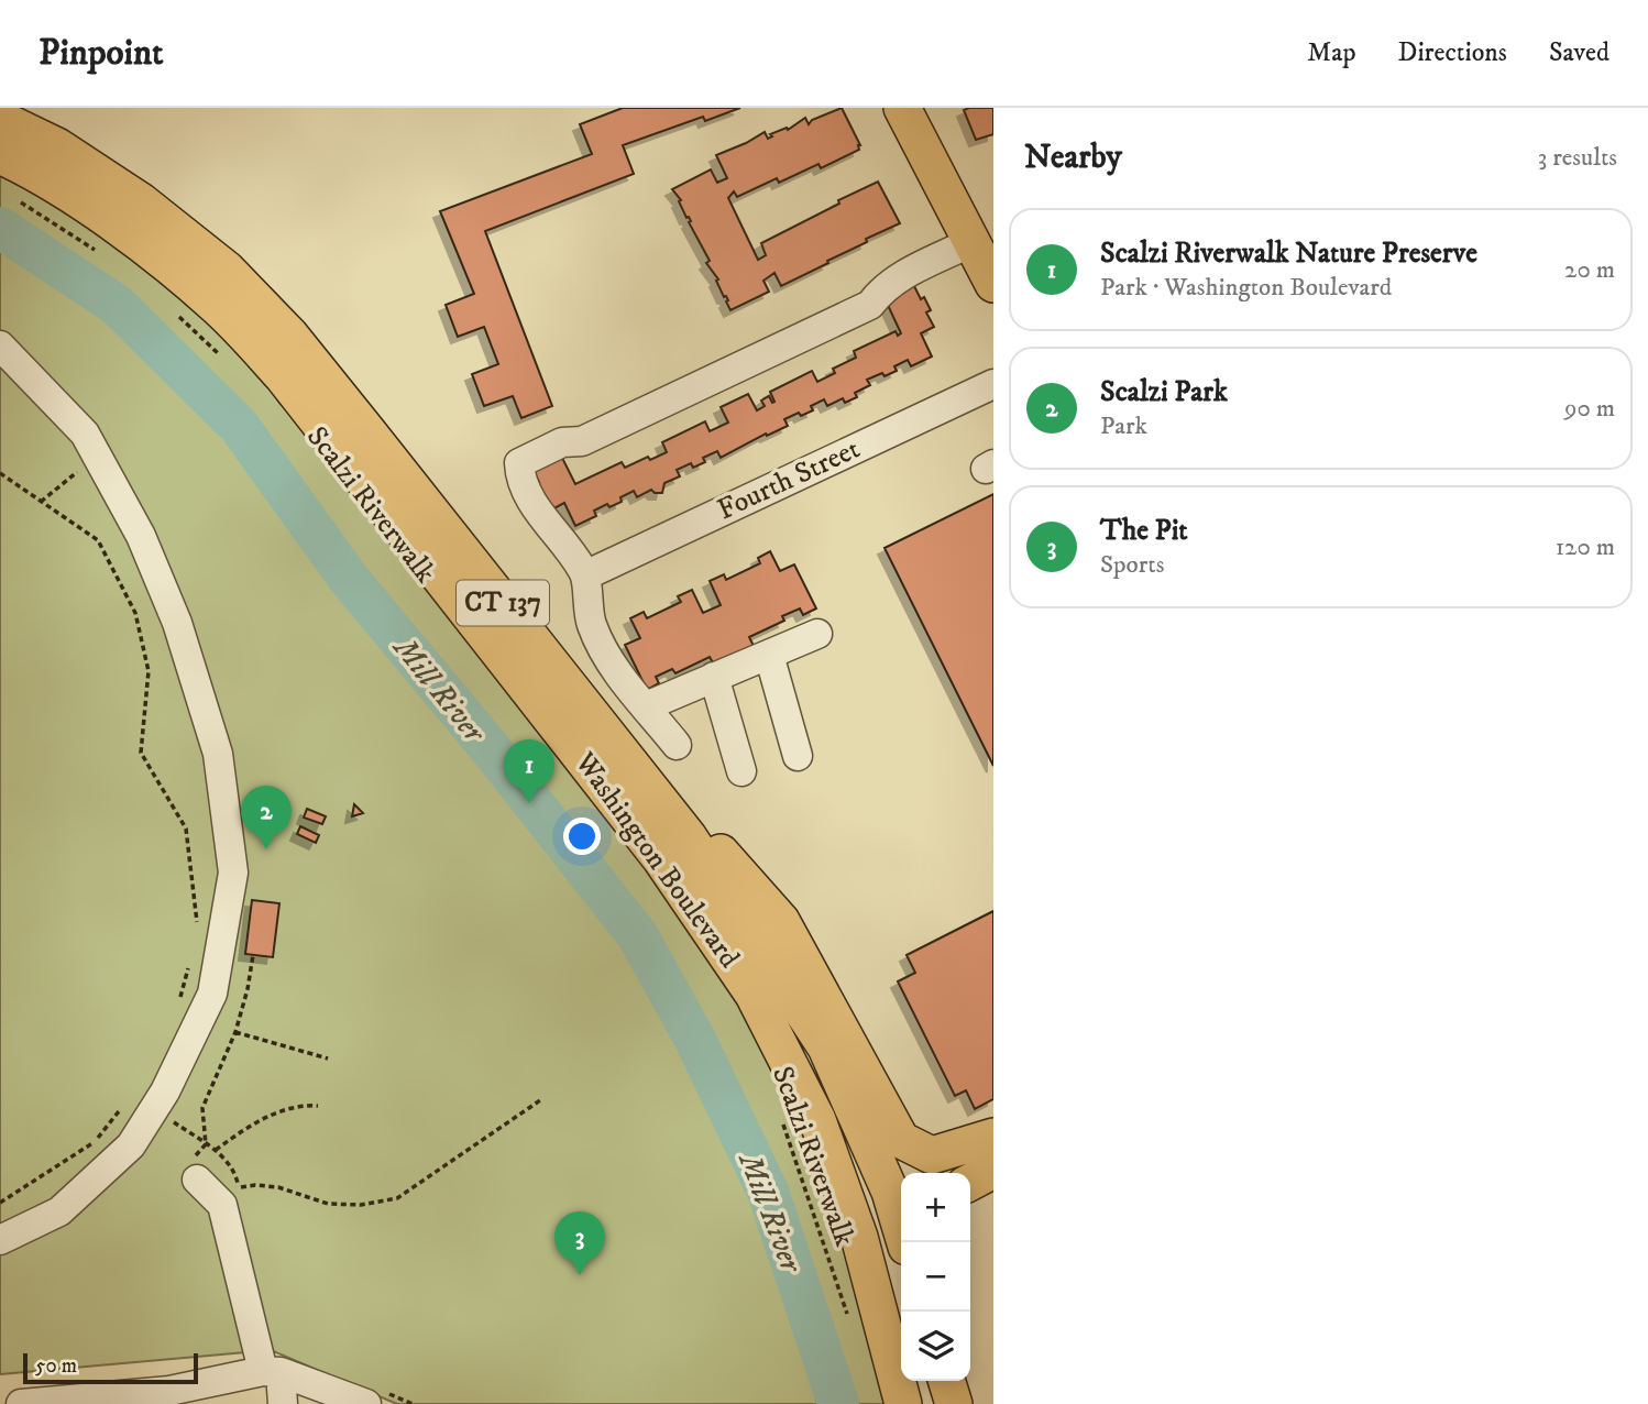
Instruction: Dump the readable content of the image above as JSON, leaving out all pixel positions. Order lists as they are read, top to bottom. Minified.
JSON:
{"streets":{"main road":["CT 137","Washington Boulevard"],"street":["Fourth Street"],"path":["Scalzi Riverwalk"]},"water":["Mill River"],"scale_bar":"50 m","page":{"header":"Pinpoint","nav":["Map","Directions","Saved"],"heading":["Nearby","3 results"],"list":[{"mark":"1","name":"Scalzi Riverwalk Nature Preserve","note":"Park · Washington Boulevard","value":"20 m"},{"mark":"2","name":"Scalzi Park","note":"Park","value":"90 m"},{"mark":"3","name":"The Pit","note":"Sports","value":"120 m"}],"pins":["1","2","3"],"map_buttons":["+","−"],"scale":"50 m"}}
